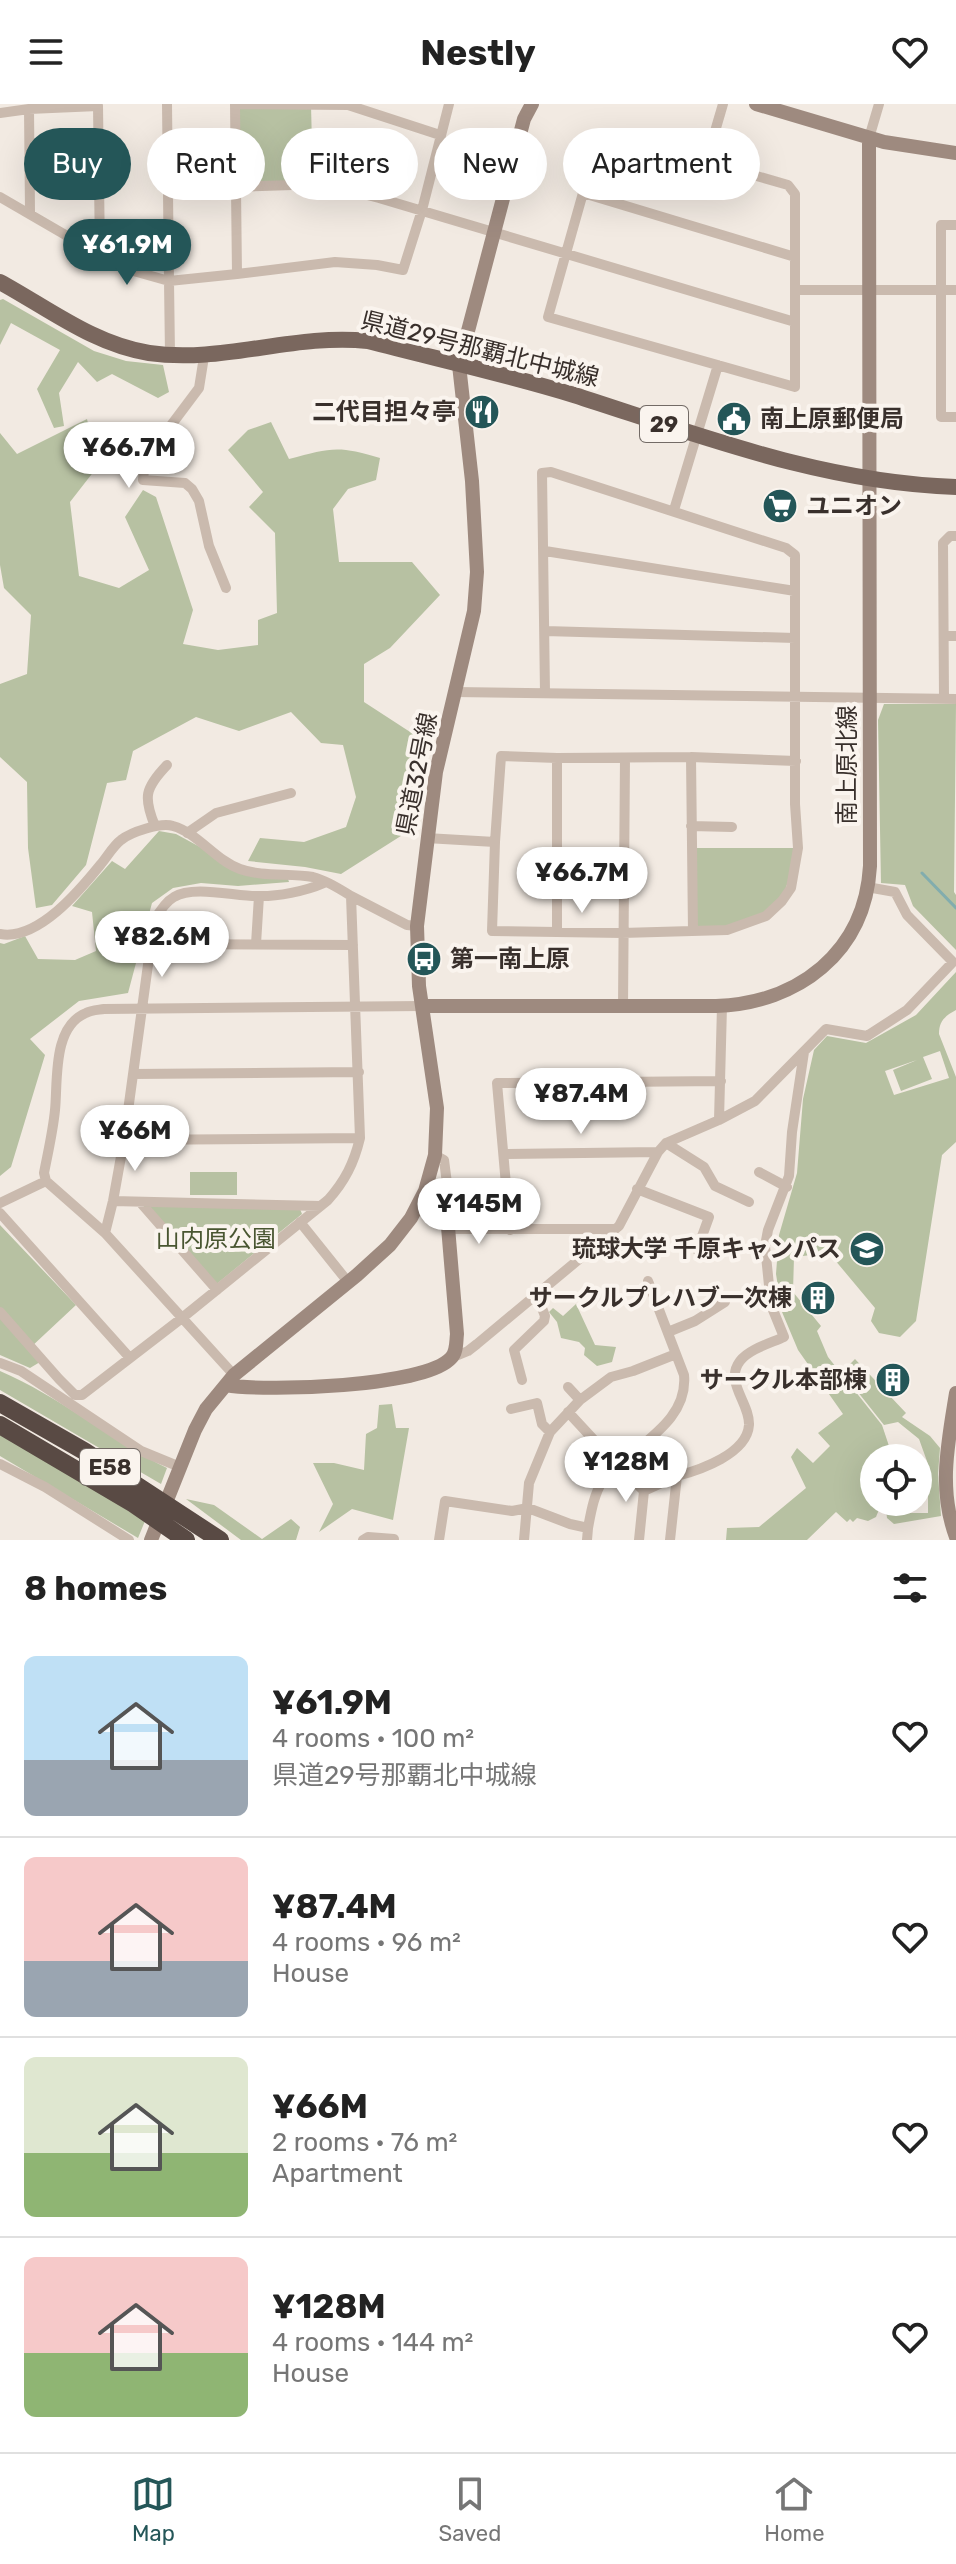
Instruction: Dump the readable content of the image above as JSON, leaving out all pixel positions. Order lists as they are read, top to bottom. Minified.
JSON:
{"streets":{"highway":["E58"],"main road":["県道29号那覇北中城線","29"],"street":["南上原北線","県道32号線"]},"crossings":[["県道29号那覇北中城線","南上原北線"],["県道29号那覇北中城線","県道32号線"],["南上原北線","県道32号線"]],"parks":["山内原公園"],"places":{"restaurant":["二代目担々亭"],"public building":["南上原郵便局"],"supermarket":["ユニオン"],"bus stop":["第一南上原"],"school or university":["琉球大学 千原キャンパス"],"building":["サークルプレハブ一次棟","サークル本部棟"]},"page":{"header":"Nestly","chip":["Buy","Rent","Filters","New","Apartment"],"price":["¥61.9M","¥66.7M","¥66.7M","¥82.6M","¥87.4M","¥66M","¥145M","¥128M"],"heading":"8 homes","list":[{"name":"¥61.9M","note":"4 rooms · 100 m² · 県道29号那覇北中城線"},{"name":"¥87.4M","note":"4 rooms · 96 m² · House"},{"name":"¥66M","note":"2 rooms · 76 m² · Apartment"},{"name":"¥128M","note":"4 rooms · 144 m² · House"}],"tabs":["Map","Saved","Home"]}}
